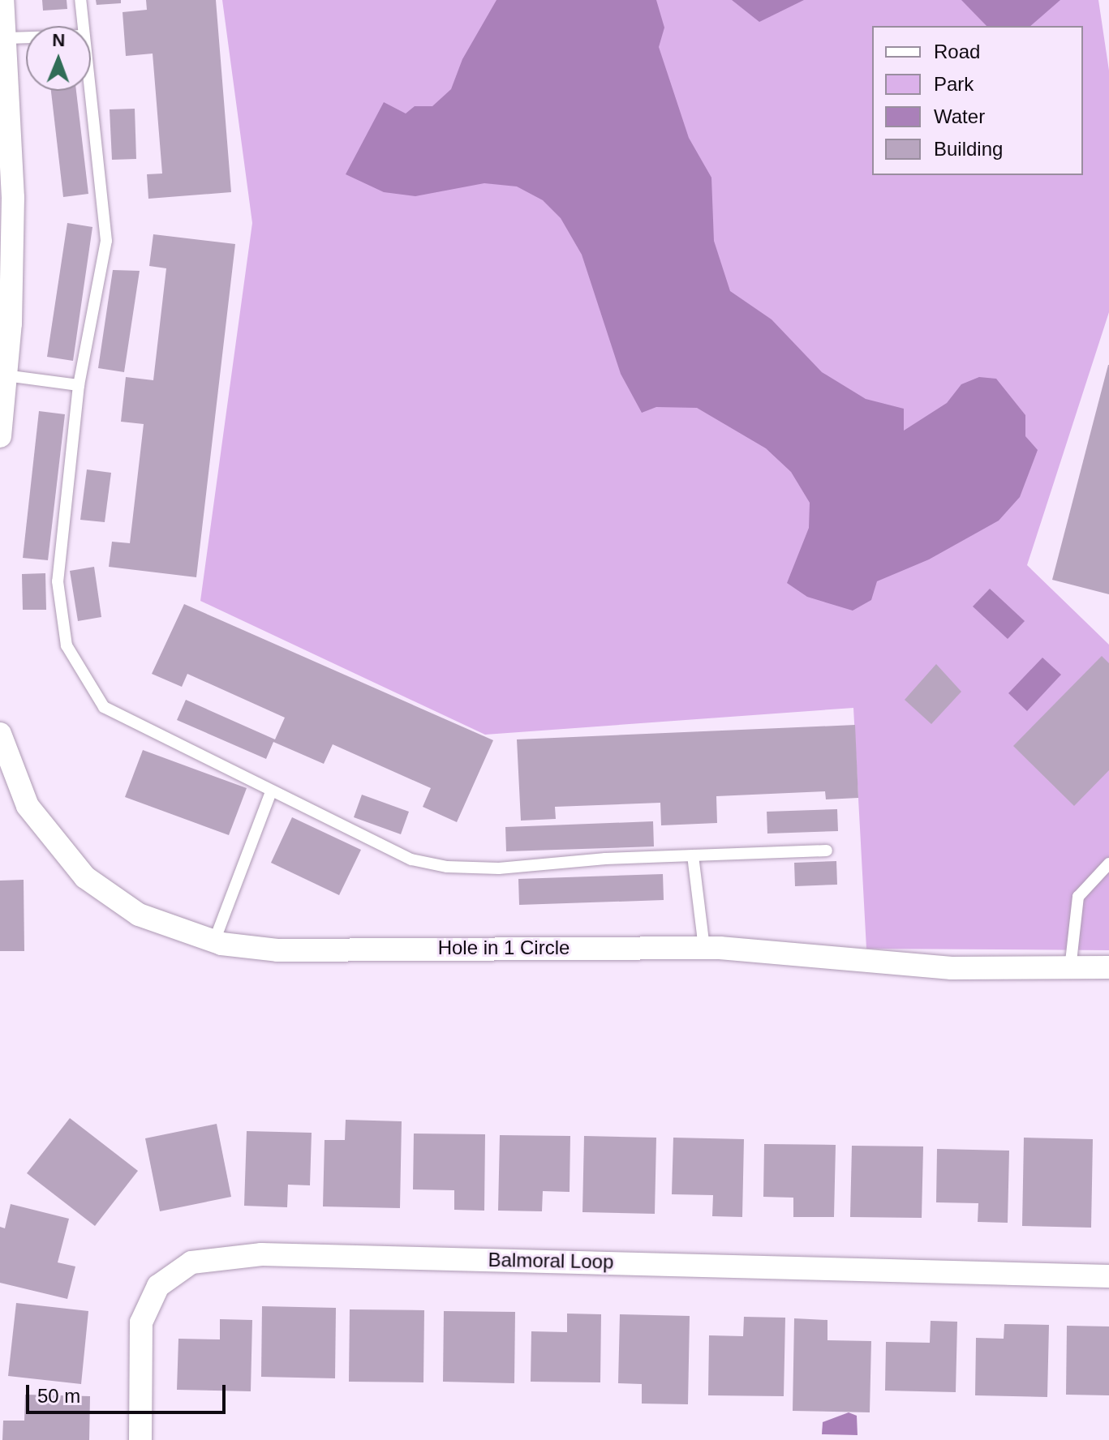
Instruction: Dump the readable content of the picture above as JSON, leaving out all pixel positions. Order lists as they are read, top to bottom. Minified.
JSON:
{"streets":{"street":["Hole in 1 Circle","Balmoral Loop"]},"legend":["Road","Park","Water","Building"],"scale_bar":"50 m","north":"top"}
